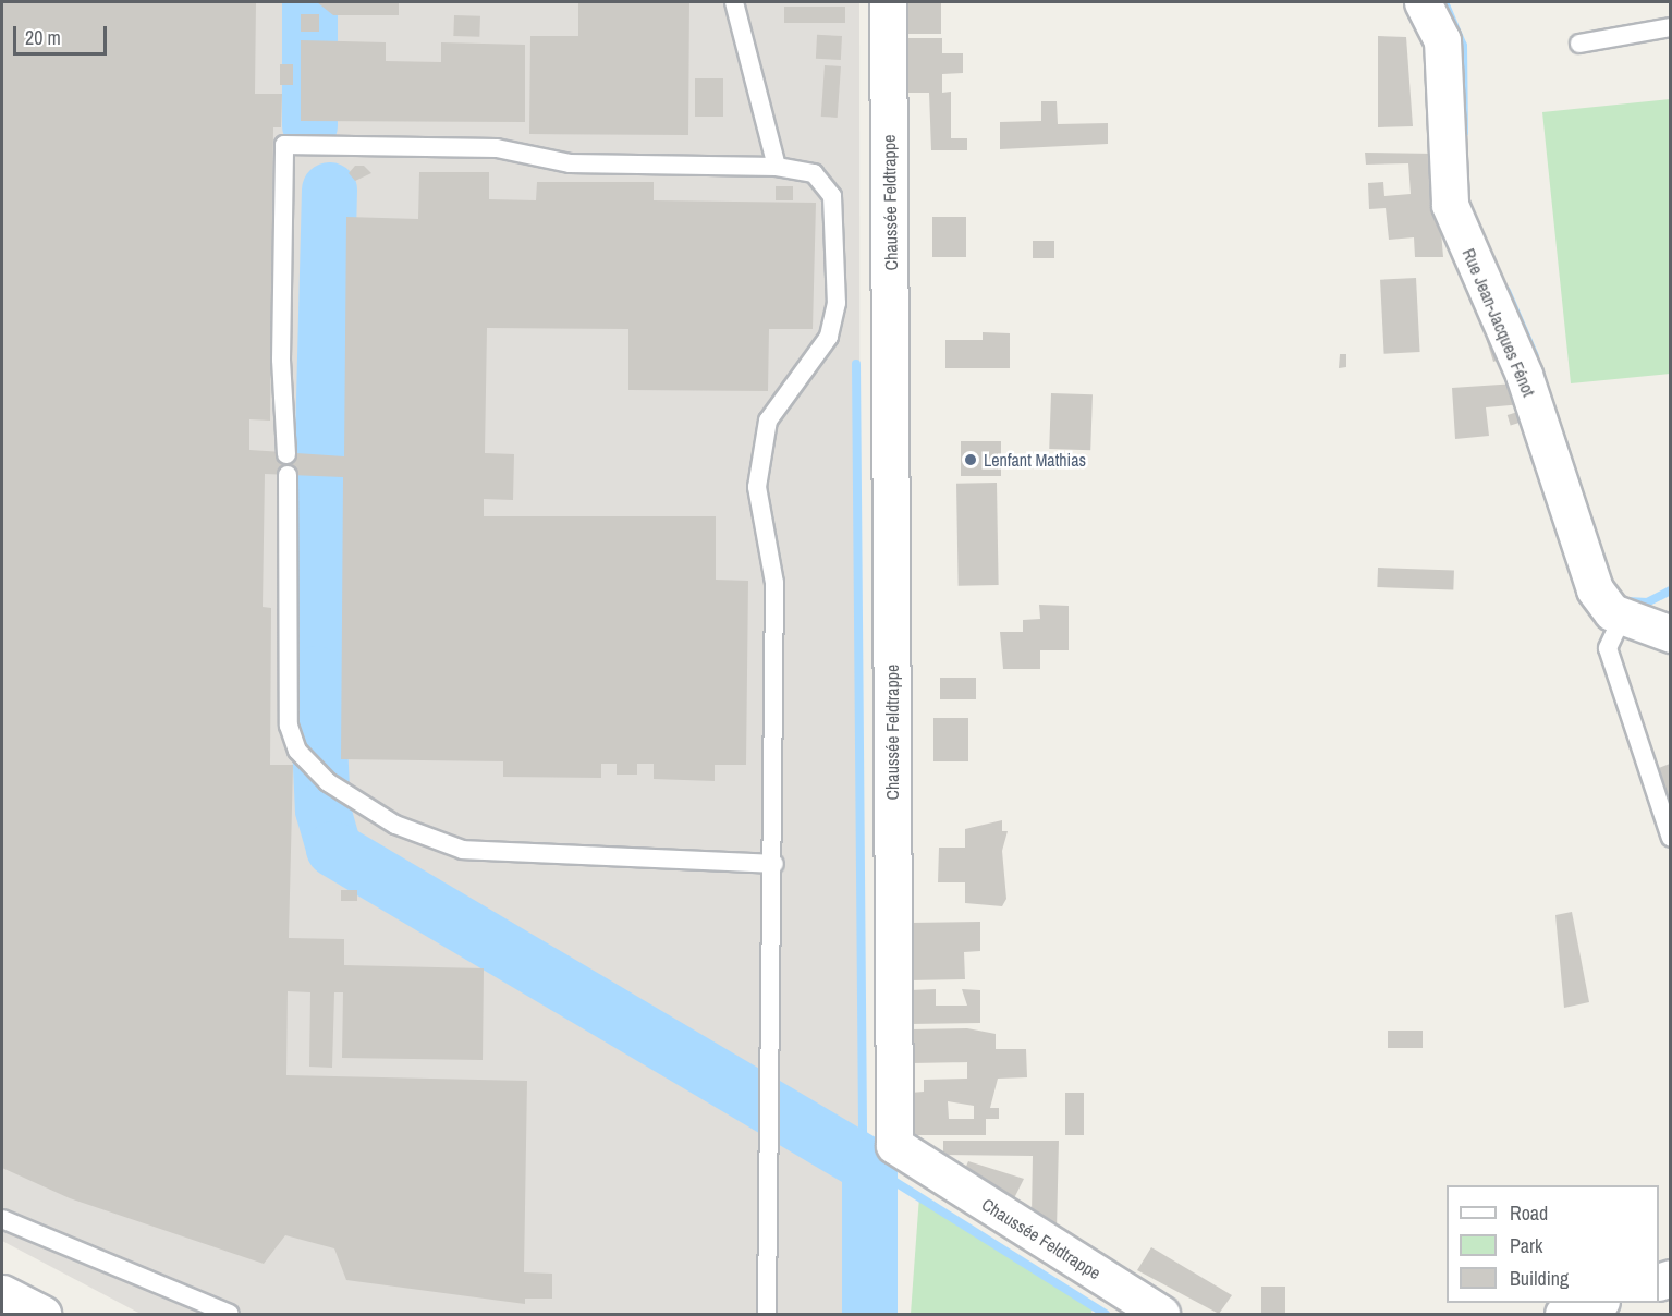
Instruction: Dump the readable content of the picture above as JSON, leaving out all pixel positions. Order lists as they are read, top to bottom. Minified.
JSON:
{"streets":{"street":["Chaussée Feldtrappe","Rue Jean-Jacques Fénot"]},"places":["Lenfant Mathias"],"legend":["Road","Park","Building"],"scale_bar":"20 m"}
